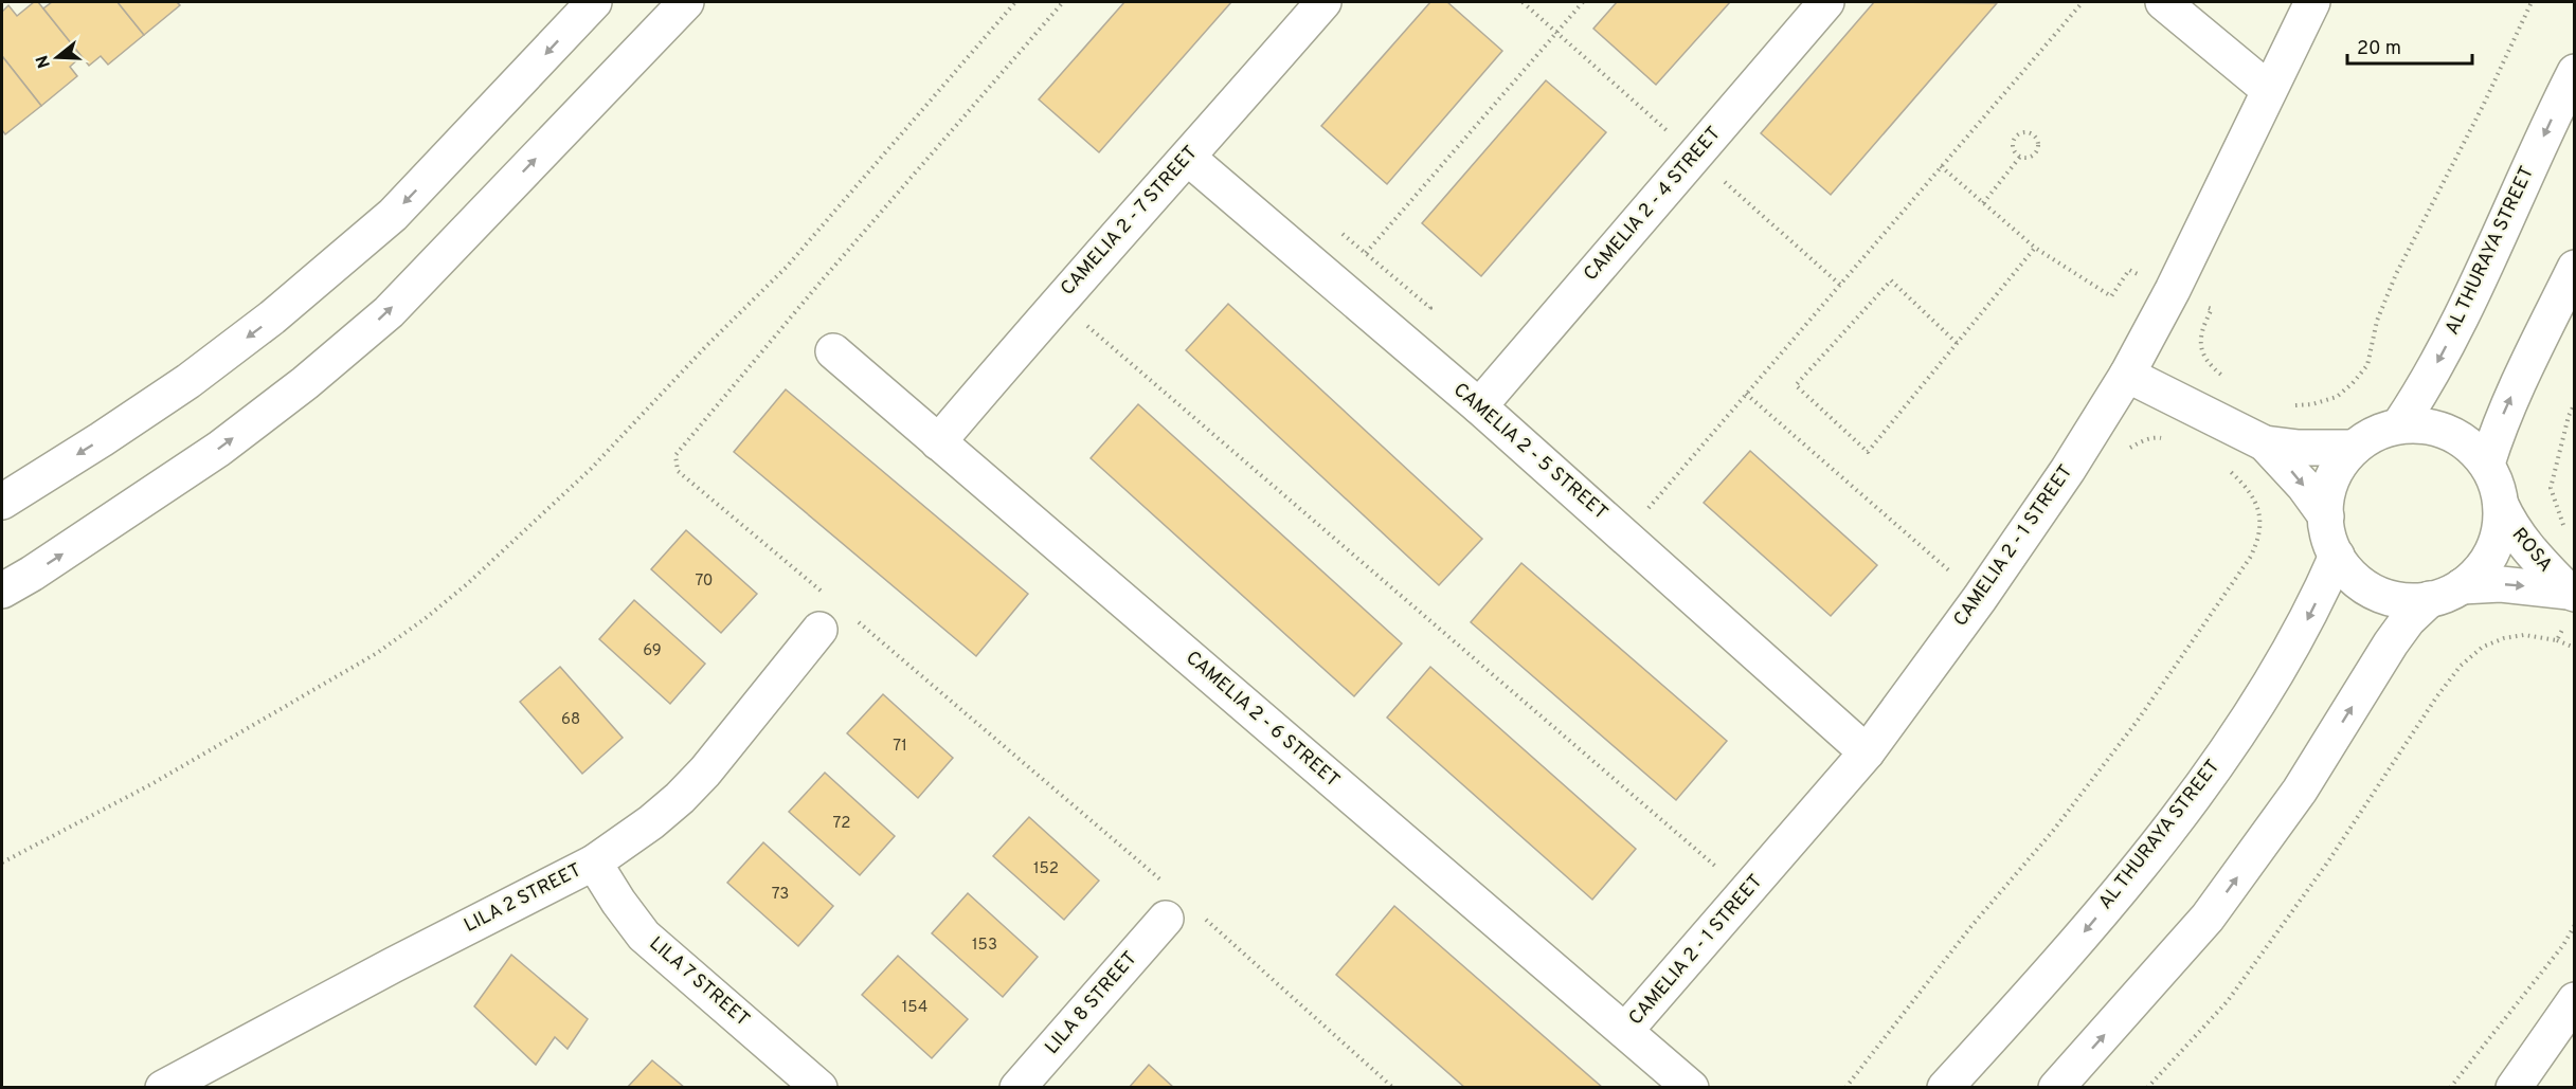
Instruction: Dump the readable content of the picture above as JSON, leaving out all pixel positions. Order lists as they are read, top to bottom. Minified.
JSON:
{"streets":{"street":["CAMELIA 2 - 4 STREET","CAMELIA 2 - 7 STREET","AL THURAYA STREET","CAMELIA 2 - 5 STREET","CAMELIA 2 - 1 STREET","ROSA","CAMELIA 2 - 6 STREET","LILA 2 STREET","LILA 7 STREET","LILA 8 STREET"]},"crossings":[["CAMELIA 2 - 4 STREET","CAMELIA 2 - 5 STREET"],["CAMELIA 2 - 7 STREET","CAMELIA 2 - 5 STREET"],["CAMELIA 2 - 7 STREET","CAMELIA 2 - 6 STREET"],["AL THURAYA STREET","ROSA"],["CAMELIA 2 - 5 STREET","CAMELIA 2 - 1 STREET"],["CAMELIA 2 - 1 STREET","CAMELIA 2 - 6 STREET"],["LILA 2 STREET","LILA 7 STREET"]],"house_numbers":["70","69","68","71","72","152","73","153","154"],"scale_bar":"20 m","north":"left"}
